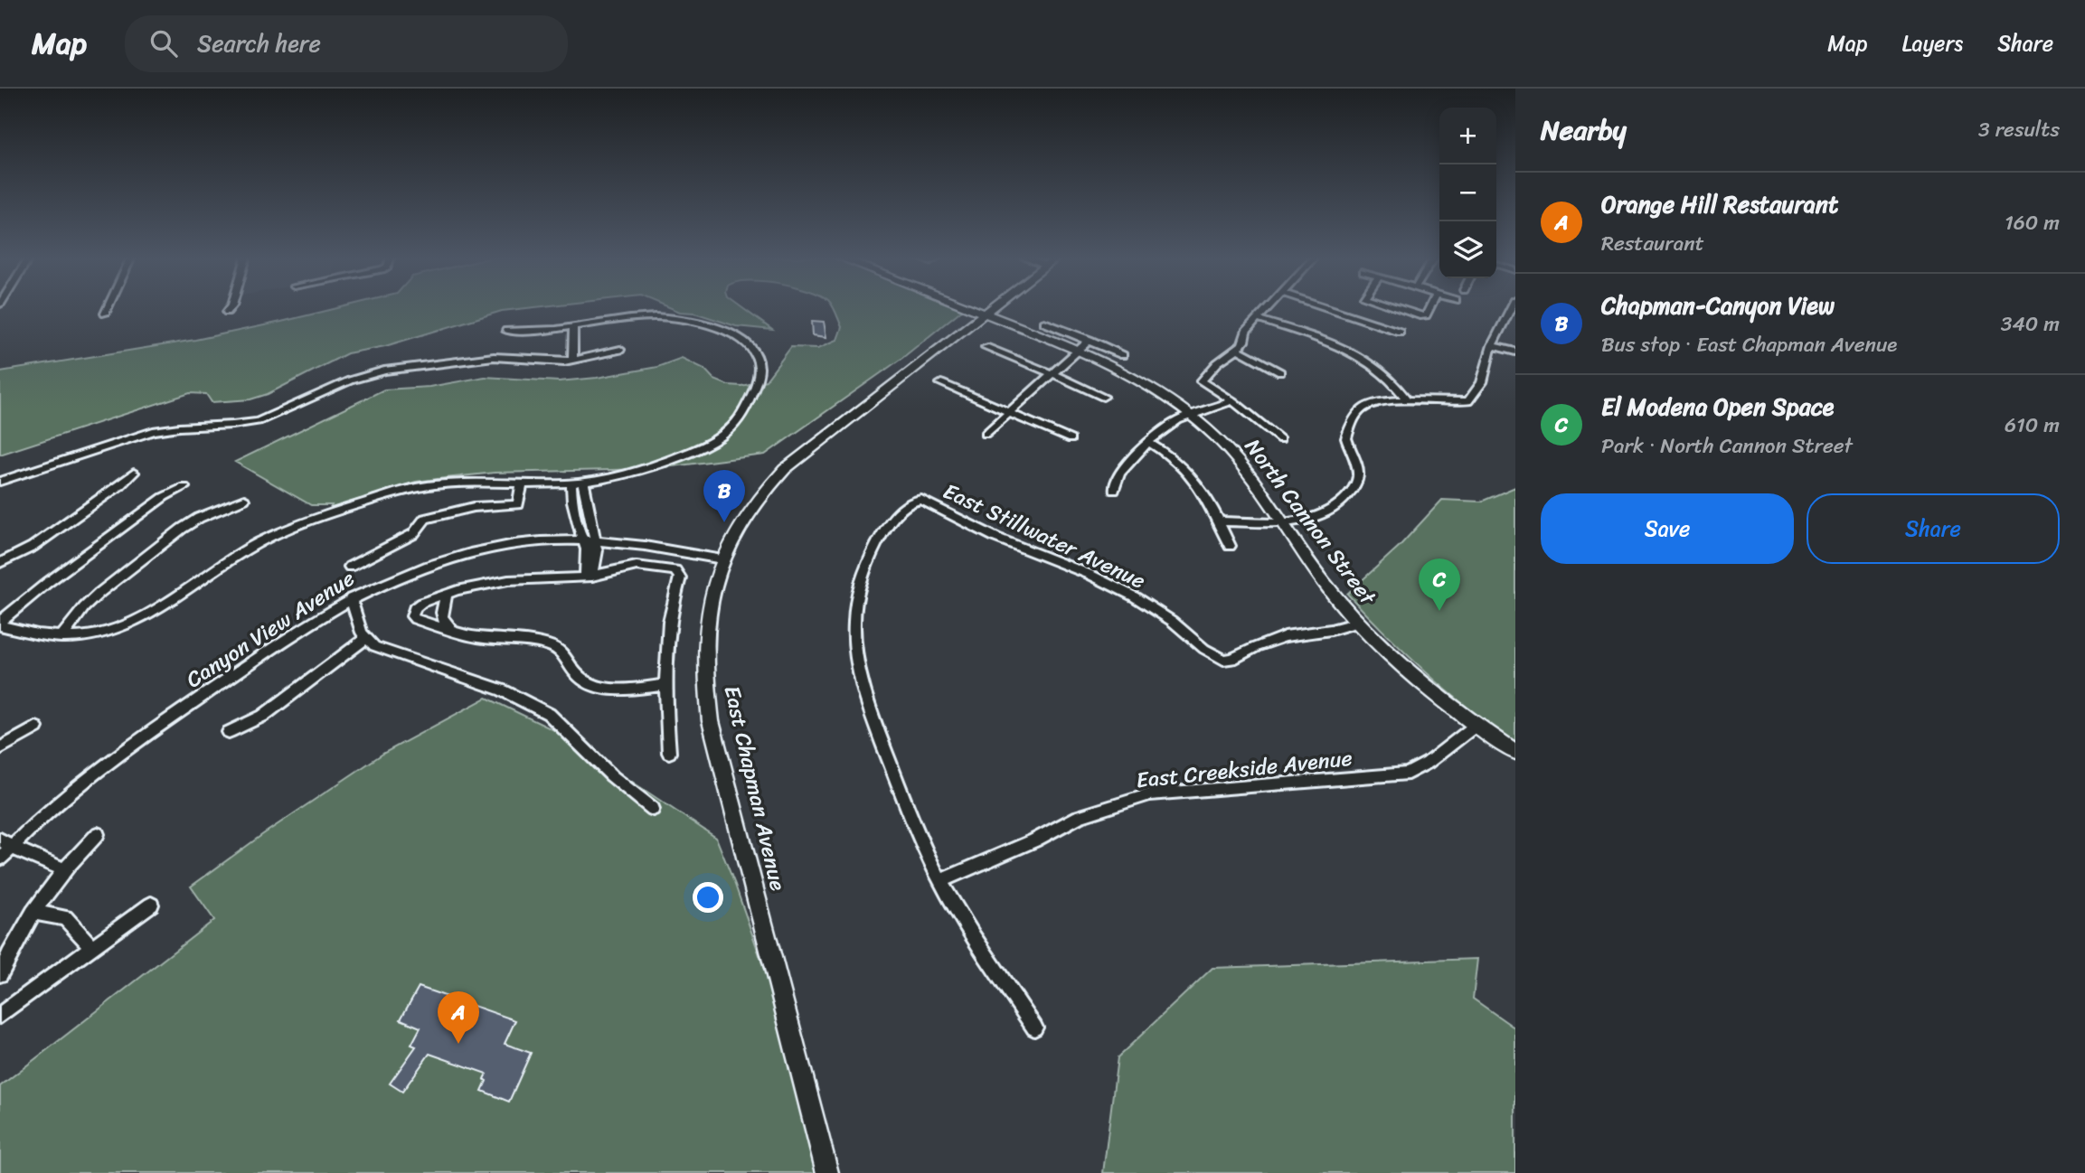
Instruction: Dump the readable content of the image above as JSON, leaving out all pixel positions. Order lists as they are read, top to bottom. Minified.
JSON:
{"streets":{"main road":["North Cannon Street","East Chapman Avenue"],"street":["East Stillwater Avenue","Canyon View Avenue","East Creekside Avenue"]},"crossings":[["North Cannon Street","East Stillwater Avenue"],["North Cannon Street","East Creekside Avenue"],["North Cannon Street","East Chapman Avenue"],["East Stillwater Avenue","East Creekside Avenue"],["Canyon View Avenue","East Chapman Avenue"]],"page":{"header":"Map","search":"Search here","nav":["Map","Layers","Share"],"heading":["Nearby","3 results"],"map_buttons":["+","−"],"list":[{"mark":"A","name":"Orange Hill Restaurant","note":"Restaurant","value":"160 m"},{"mark":"B","name":"Chapman-Canyon View","note":"Bus stop · East Chapman Avenue","value":"340 m"},{"mark":"C","name":"El Modena Open Space","note":"Park · North Cannon Street","value":"610 m"}],"pins":["B","C","A"],"buttons":["Save","Share"]}}
